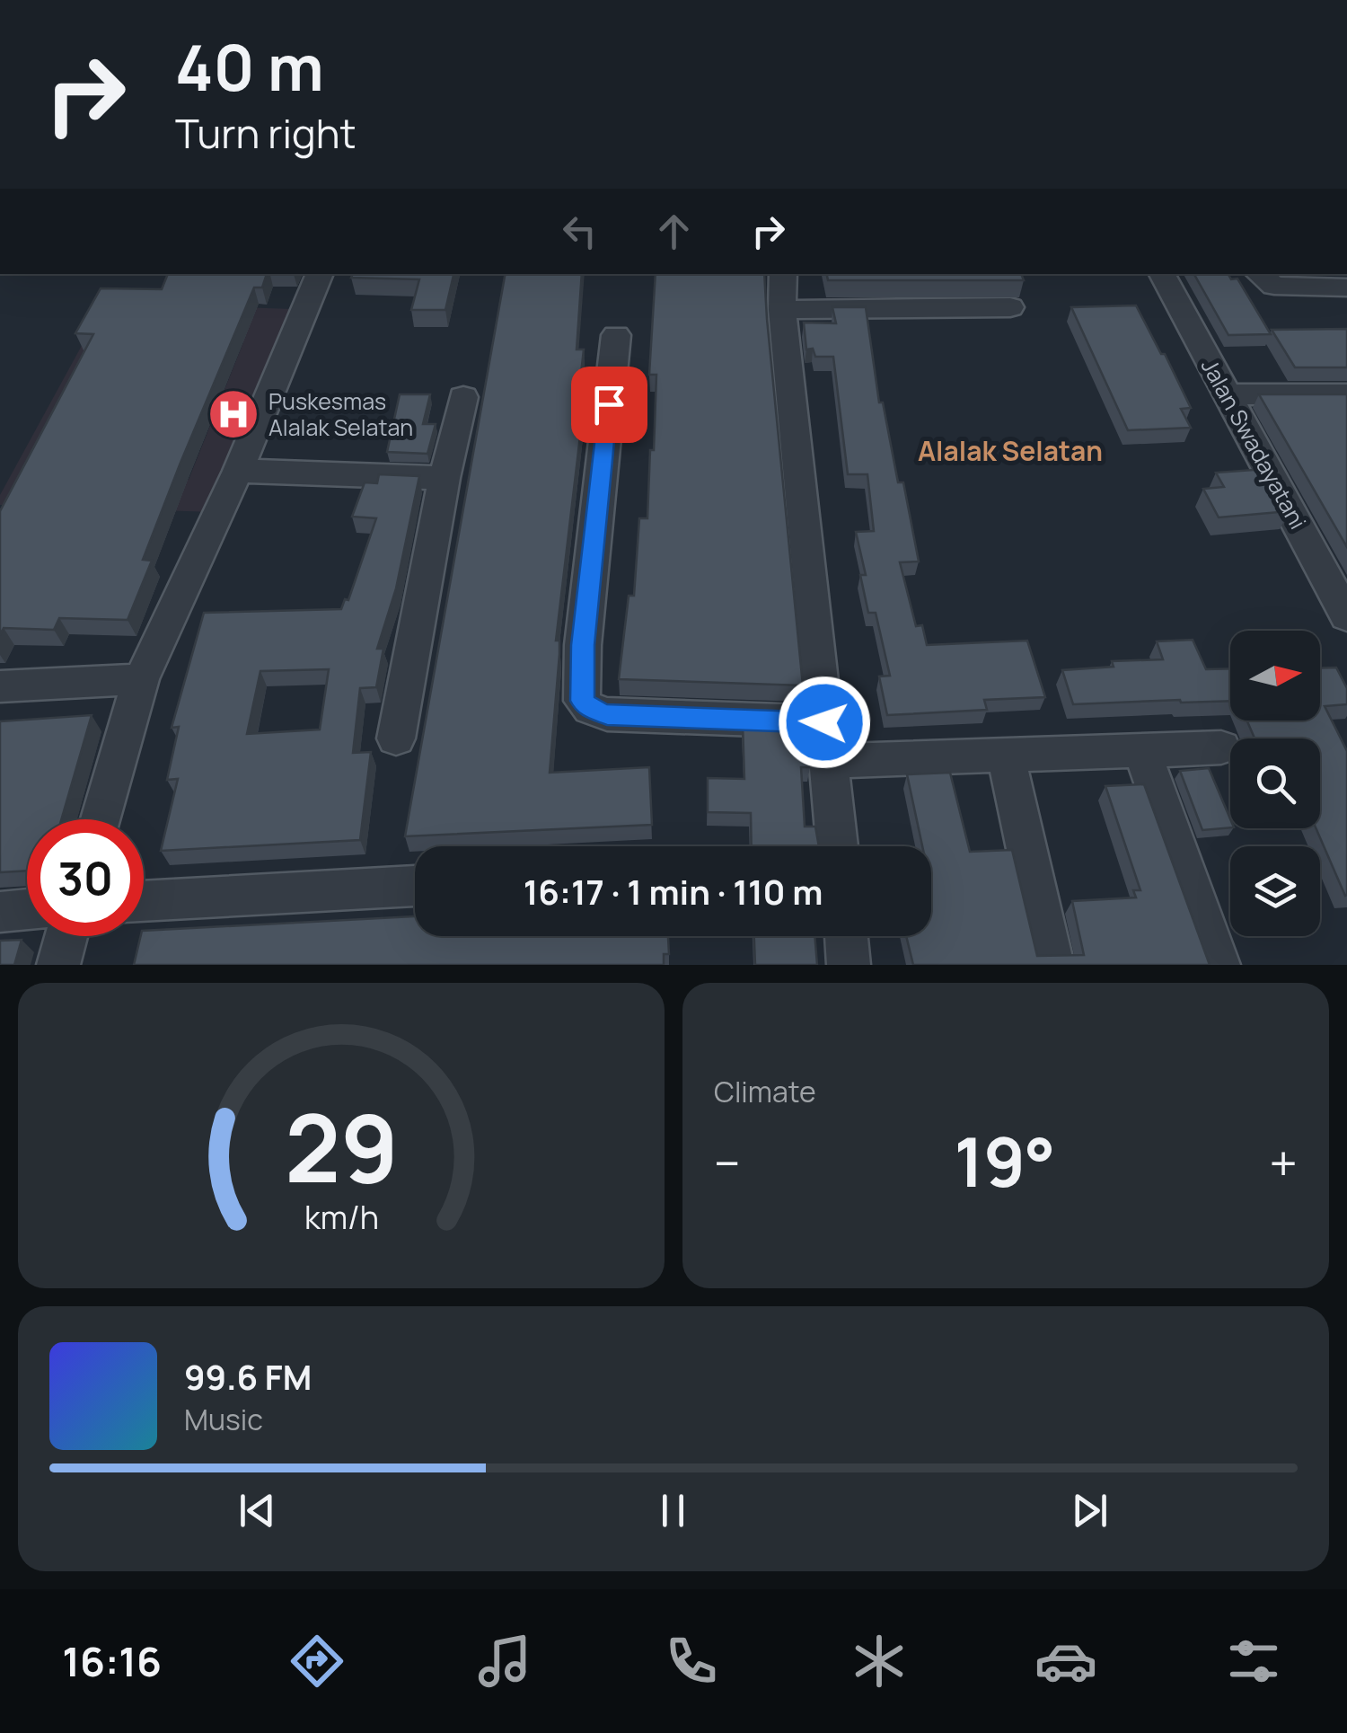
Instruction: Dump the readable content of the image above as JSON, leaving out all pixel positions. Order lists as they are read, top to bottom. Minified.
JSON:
{"streets":{"street":["Jalan Swadayatani"]},"districts":["Alalak Selatan"],"places":{"hospital":["Puskesmas Alalak Selatan"]},"north":"right","page":{"turn":["40 m","Turn right"],"limit":"30","trip":"16:17 · 1 min · 110 m","tile":"Climate","heat":["−","19°","+"],"song":["99.6 FM","Music"],"tabs":"16:16","gauge":["29","km/h"]}}
